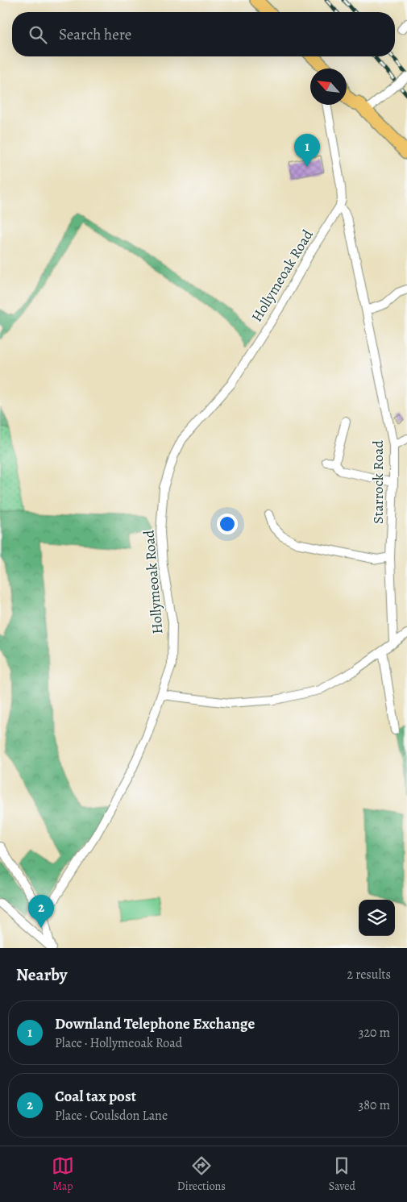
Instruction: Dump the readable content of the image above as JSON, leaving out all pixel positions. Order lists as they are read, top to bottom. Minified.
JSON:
{"streets":{"street":["Hollymeoak Road","Starrock Road"]},"crossings":[["Hollymeoak Road","Starrock Road"]],"north":"top left","page":{"search":"Search here","pins":["1","2"],"heading":["Nearby","2 results"],"list":[{"mark":"1","name":"Downland Telephone Exchange","note":"Place · Hollymeoak Road","value":"320 m"},{"mark":"2","name":"Coal tax post","note":"Place · Coulsdon Lane","value":"380 m"}],"nav":["Map","Directions","Saved"]}}
